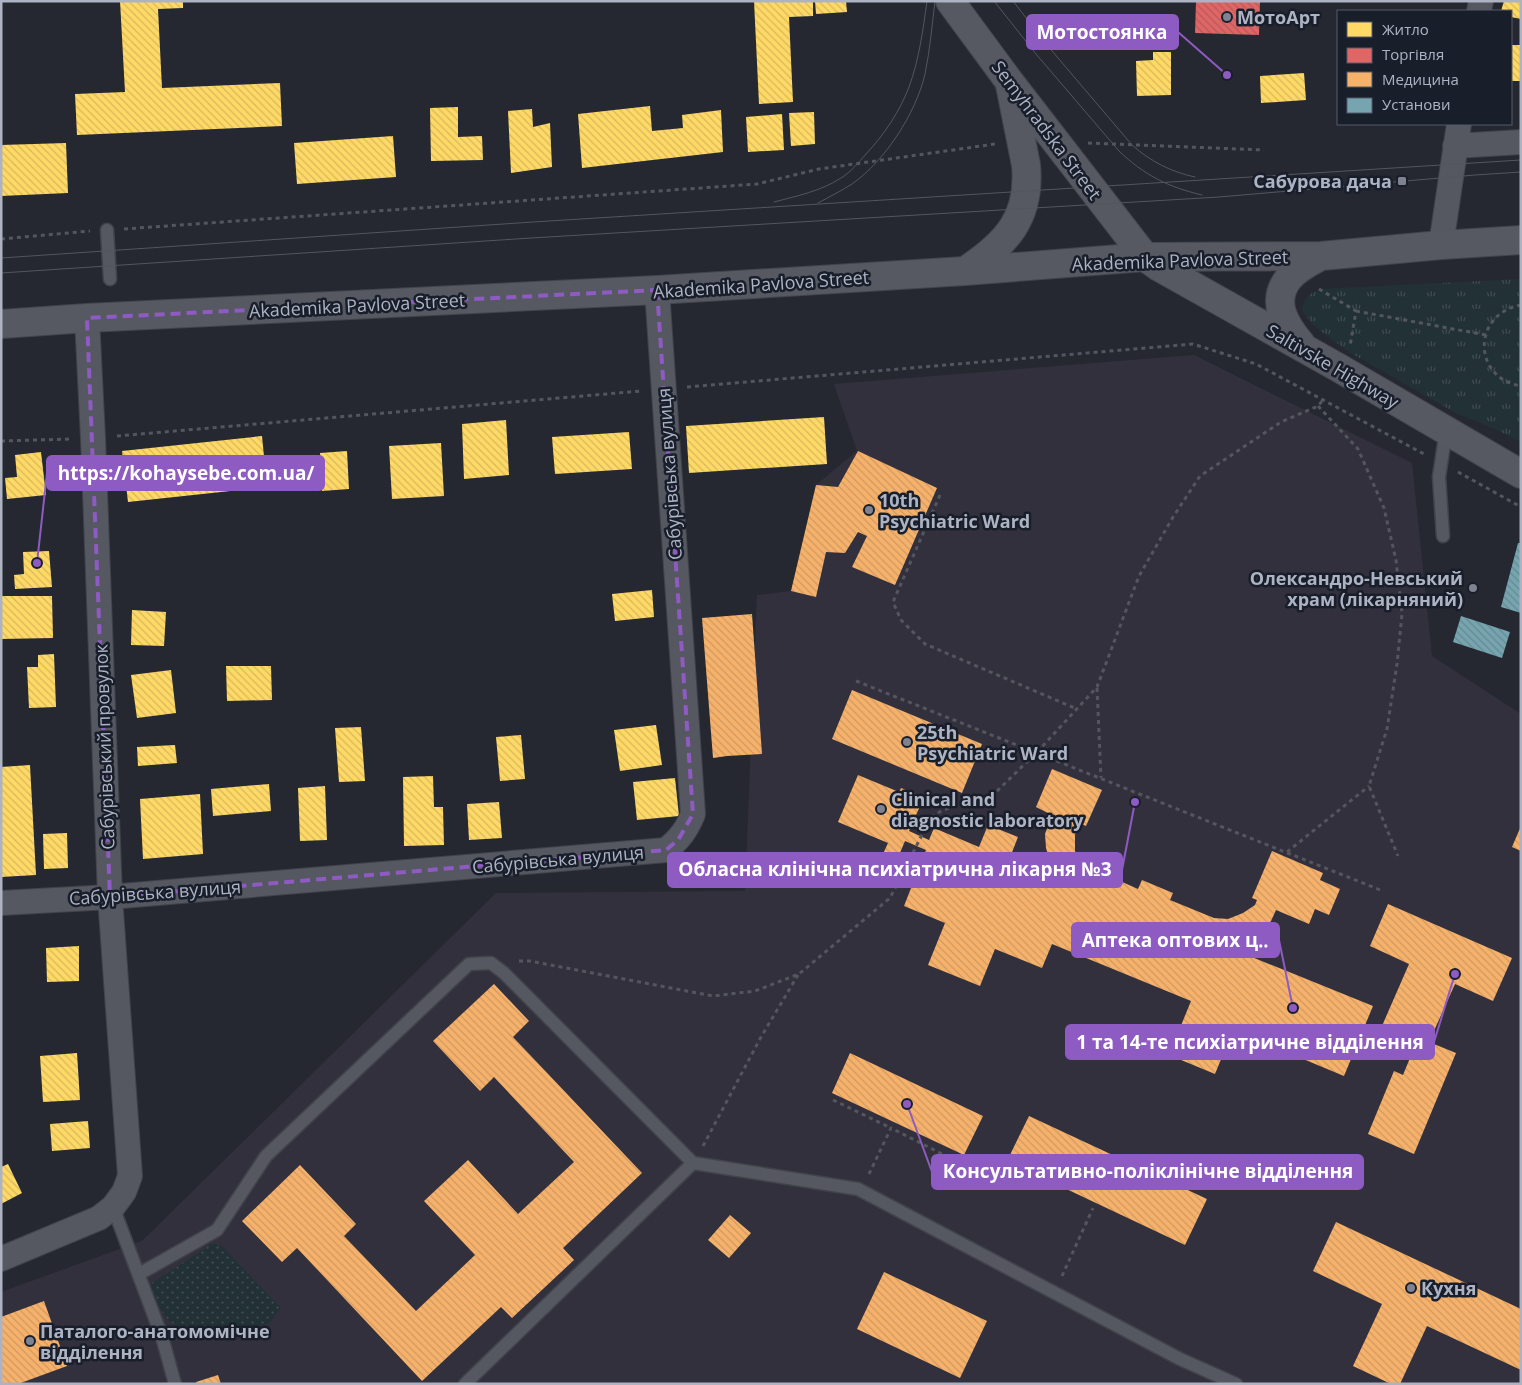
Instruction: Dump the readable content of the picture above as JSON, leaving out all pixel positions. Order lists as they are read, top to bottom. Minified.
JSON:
{"streets":{"main road":["Semyhradska Street","Akademika Pavlova Street","Saltivske Highway"],"street":["Сабурівська вулиця","Сабурівський провулок"]},"crossings":[["Semyhradska Street","Akademika Pavlova Street"],["Semyhradska Street","Saltivske Highway"],["Akademika Pavlova Street","Saltivske Highway"],["Akademika Pavlova Street","Сабурівська вулиця"],["Akademika Pavlova Street","Сабурівський провулок"],["Сабурівська вулиця","Сабурівський провулок"]],"places":{"other":["МотоАрт","Мотостоянка","10th Psychiatric Ward","https://kohaysebe.com.ua/","Олександро-Невський храм (лікарняний)","25th Psychiatric Ward","Обласна клінічна психіатрична лікарня №3","Clinical and diagnostic laboratory","1 та 14-те психіатричне відділення","Аптека оптових ц‥","Консультативно-поліклінічне відділення","Кухня","Паталого-анатомомічне відділення"],"transit":["Сабурова дача"]},"legend":["Житло","Торгівля","Медицина","Установи"]}
